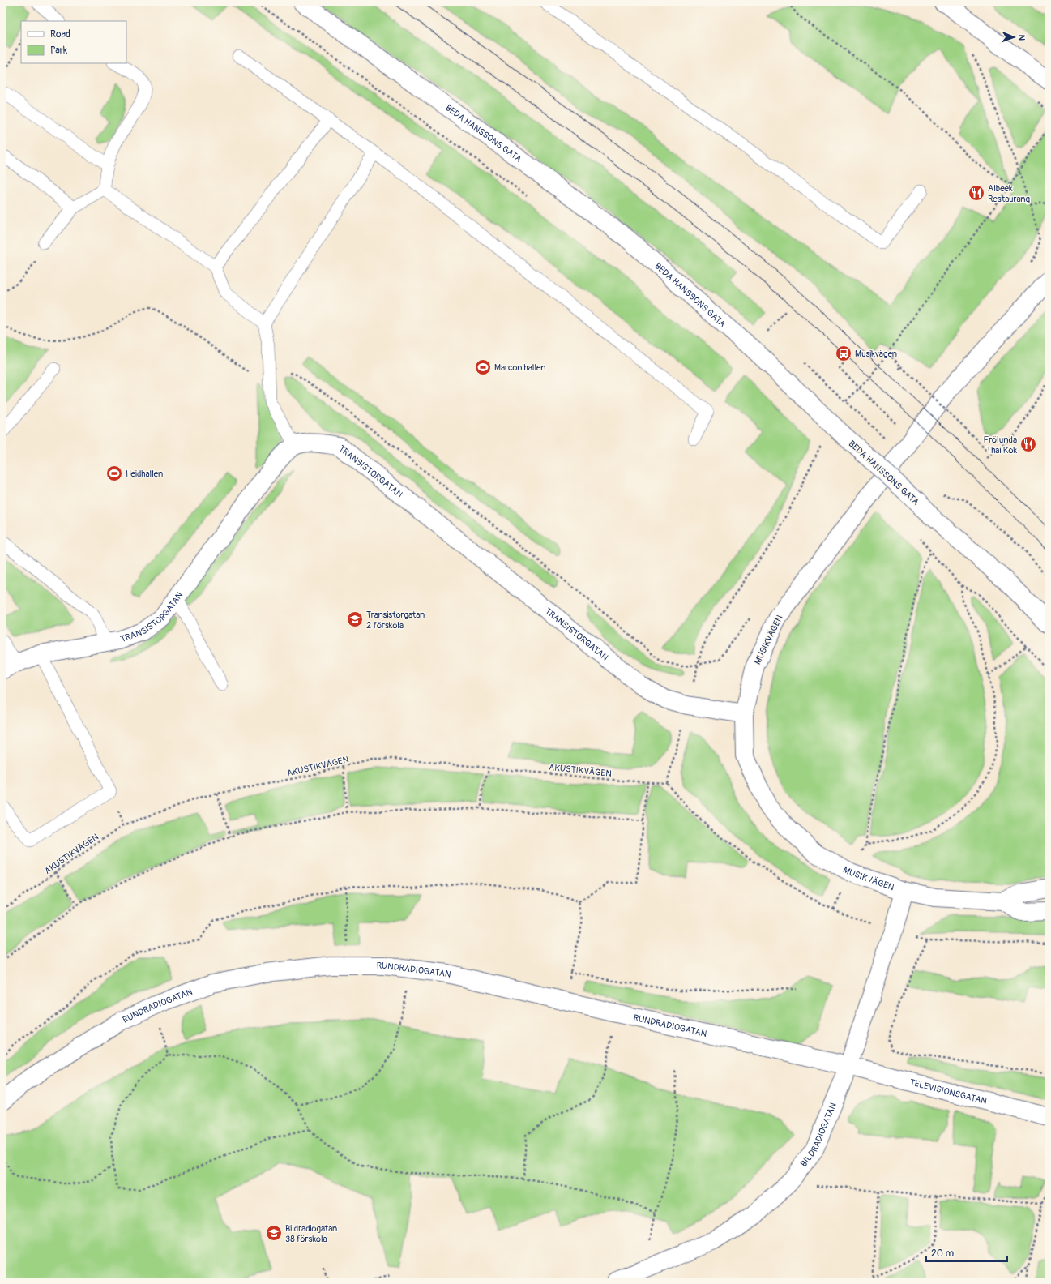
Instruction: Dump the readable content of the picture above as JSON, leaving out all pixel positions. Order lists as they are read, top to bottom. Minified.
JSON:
{"streets":{"street":["BEDA HANSSONS GATA","TRANSISTORGATAN","MUSIKVÄGEN","RUNDRADIOGATAN","TELEVISIONSGATAN","BILDRADIOGATAN"],"path":["AKUSTIKVÄGEN"]},"crossings":[["TRANSISTORGATAN","MUSIKVÄGEN"],["TRANSISTORGATAN","AKUSTIKVÄGEN"],["MUSIKVÄGEN","BILDRADIOGATAN"],["RUNDRADIOGATAN","TELEVISIONSGATAN"],["RUNDRADIOGATAN","BILDRADIOGATAN"],["TELEVISIONSGATAN","BILDRADIOGATAN"]],"places":{"restaurant":["Albeek Restaurang","Frölunda Thai Kök"],"bus stop":["Musikvägen"],"sports":["Marconihallen","Heidhallen"],"school or university":["Transistorgatan 2 förskola","Bildradiogatan 38 förskola"]},"legend":["Road","Park"],"scale_bar":"20 m","north":"right"}
